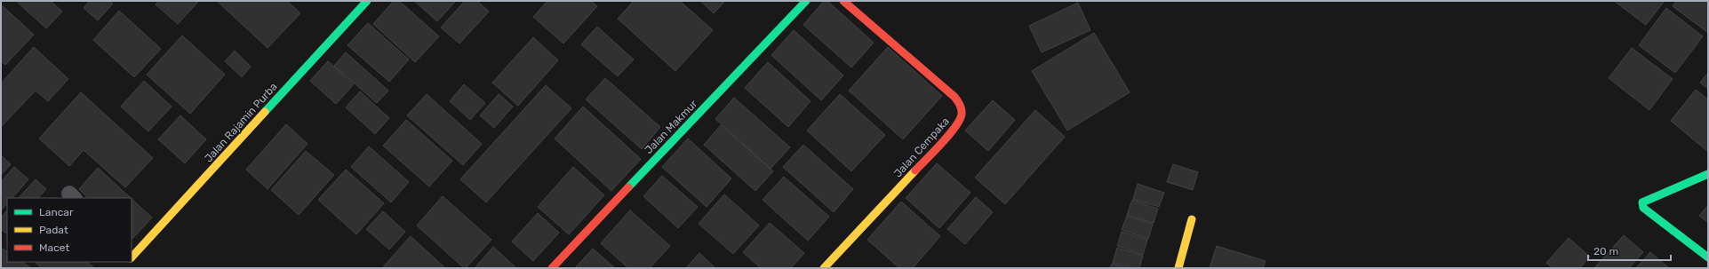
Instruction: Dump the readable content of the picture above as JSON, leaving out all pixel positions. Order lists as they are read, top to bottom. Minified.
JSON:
{"streets":{"street":["Jalan Rajamin Purba","Jalan Makmur","Jalan Cempaka"]},"legend":["Lancar","Padat","Macet"],"scale_bar":"20 m"}
